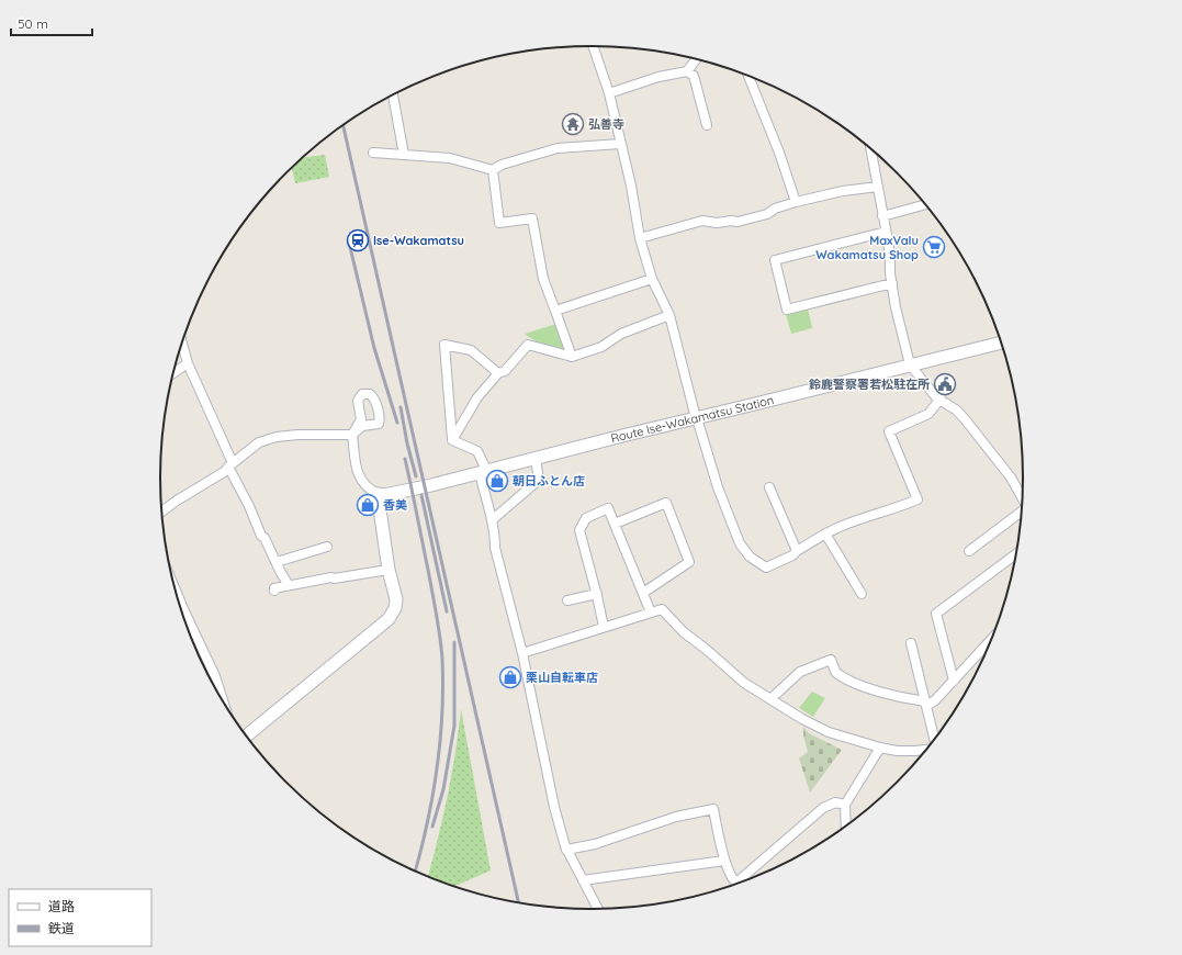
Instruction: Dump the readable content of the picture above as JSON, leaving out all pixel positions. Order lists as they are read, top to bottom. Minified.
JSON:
{"streets":{"main road":["Route Ise-Wakamatsu Station"]},"places":{"temple":["弘善寺"],"station":["Ise-Wakamatsu"],"supermarket":["MaxValu Wakamatsu Shop"],"public building":["鈴鹿警察署若松駐在所"],"shop":["朝日ふとん店","香美","栗山自転車店"]},"legend":["道路","鉄道"],"scale_bar":"50 m"}
